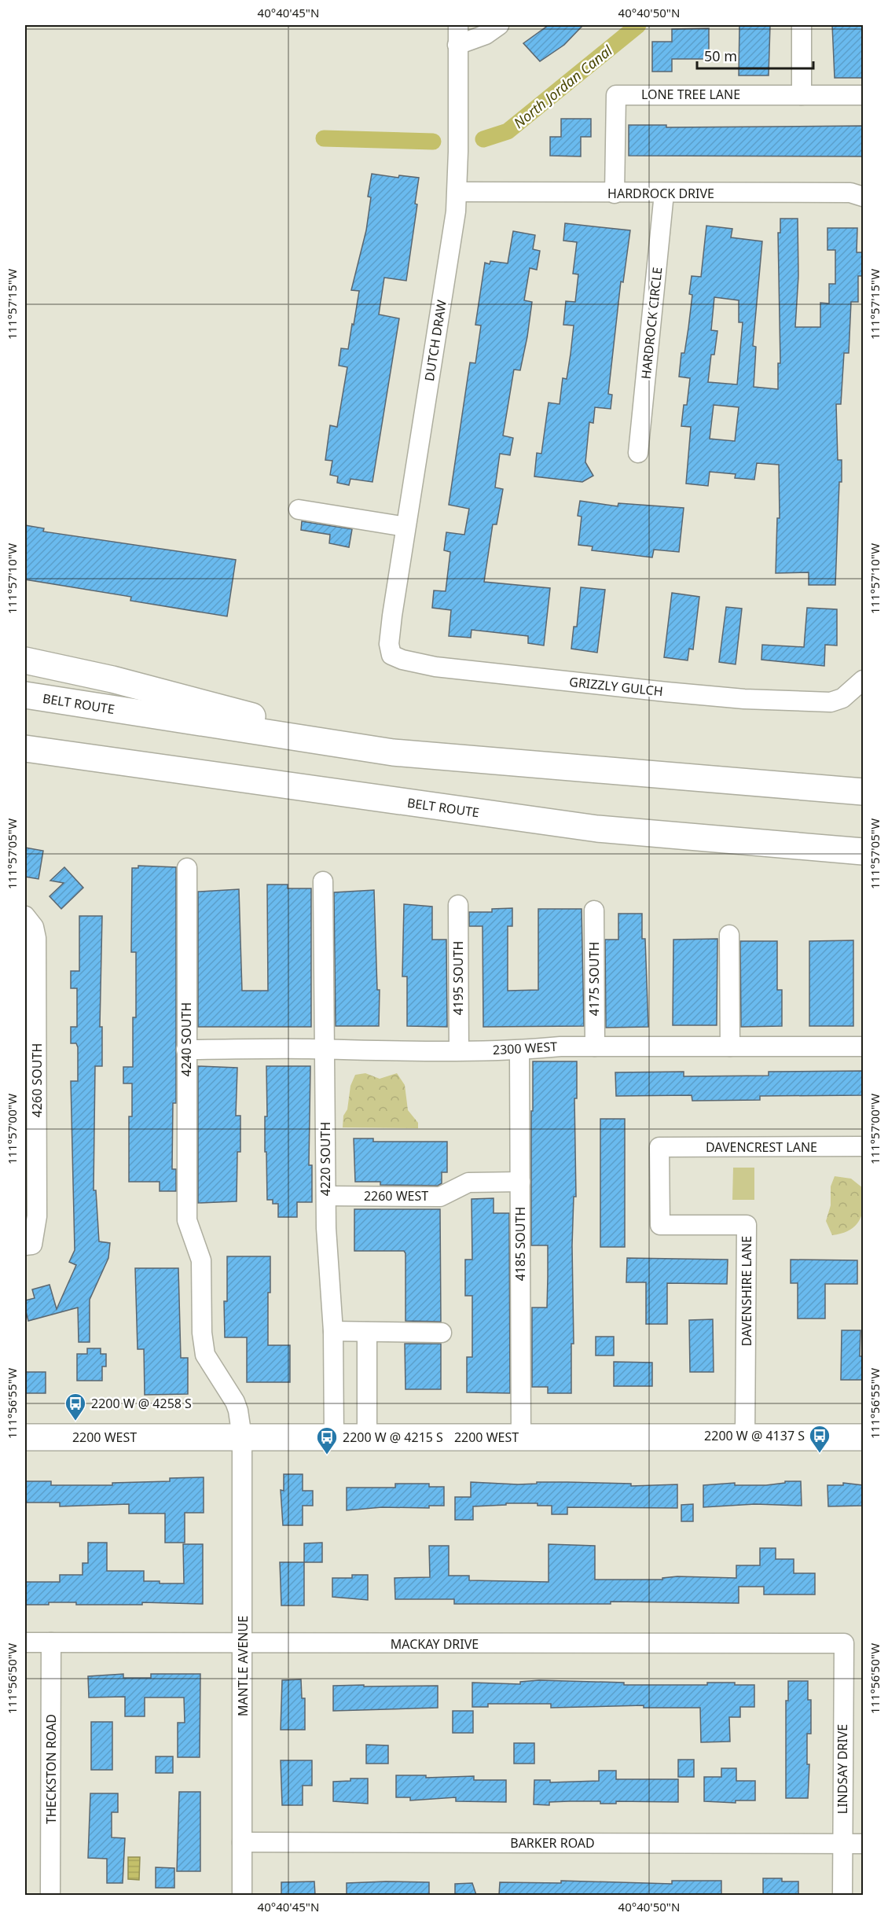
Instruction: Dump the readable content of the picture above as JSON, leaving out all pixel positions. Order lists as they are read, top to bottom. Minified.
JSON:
{"streets":{"main road":["BELT ROUTE","2200 WEST"],"street":["LONE TREE LANE","HARDROCK DRIVE","HARDROCK CIRCLE","DUTCH DRAW","GRIZZLY GULCH","4195 SOUTH","4175 SOUTH","4240 SOUTH","2300 WEST","4260 SOUTH","DAVENCREST LANE","4220 SOUTH","2260 WEST","4185 SOUTH","DAVENSHIRE LANE","MACKAY DRIVE","MANTLE AVENUE","THECKSTON ROAD","LINDSAY DRIVE","BARKER ROAD"]},"crossings":[["LONE TREE LANE","HARDROCK DRIVE"],["HARDROCK DRIVE","HARDROCK CIRCLE"],["HARDROCK DRIVE","DUTCH DRAW"],["DUTCH DRAW","GRIZZLY GULCH"],["4195 SOUTH","2300 WEST"],["4175 SOUTH","2300 WEST"],["4240 SOUTH","2300 WEST"],["4240 SOUTH","2200 WEST"],["4240 SOUTH","MANTLE AVENUE"],["2300 WEST","4220 SOUTH"],["2300 WEST","4185 SOUTH"],["DAVENCREST LANE","DAVENSHIRE LANE"],["4220 SOUTH","2260 WEST"],["4220 SOUTH","2200 WEST"],["2260 WEST","4185 SOUTH"],["4185 SOUTH","2200 WEST"],["DAVENSHIRE LANE","2200 WEST"],["2200 WEST","MANTLE AVENUE"],["MACKAY DRIVE","MANTLE AVENUE"],["MACKAY DRIVE","THECKSTON ROAD"],["MACKAY DRIVE","LINDSAY DRIVE"],["MANTLE AVENUE","BARKER ROAD"],["LINDSAY DRIVE","BARKER ROAD"]],"water":["North Jordan Canal"],"places":{"bus stop":["2200 W @ 4258 S","2200 W @ 4137 S","2200 W @ 4215 S"]},"scale_bar":"50 m","coordinates":["40°40'45\"N","40°40'50\"N","111°57'15\"W","111°57'10\"W","111°57'05\"W","111°57'00\"W","111°56'55\"W","111°56'50\"W"]}
